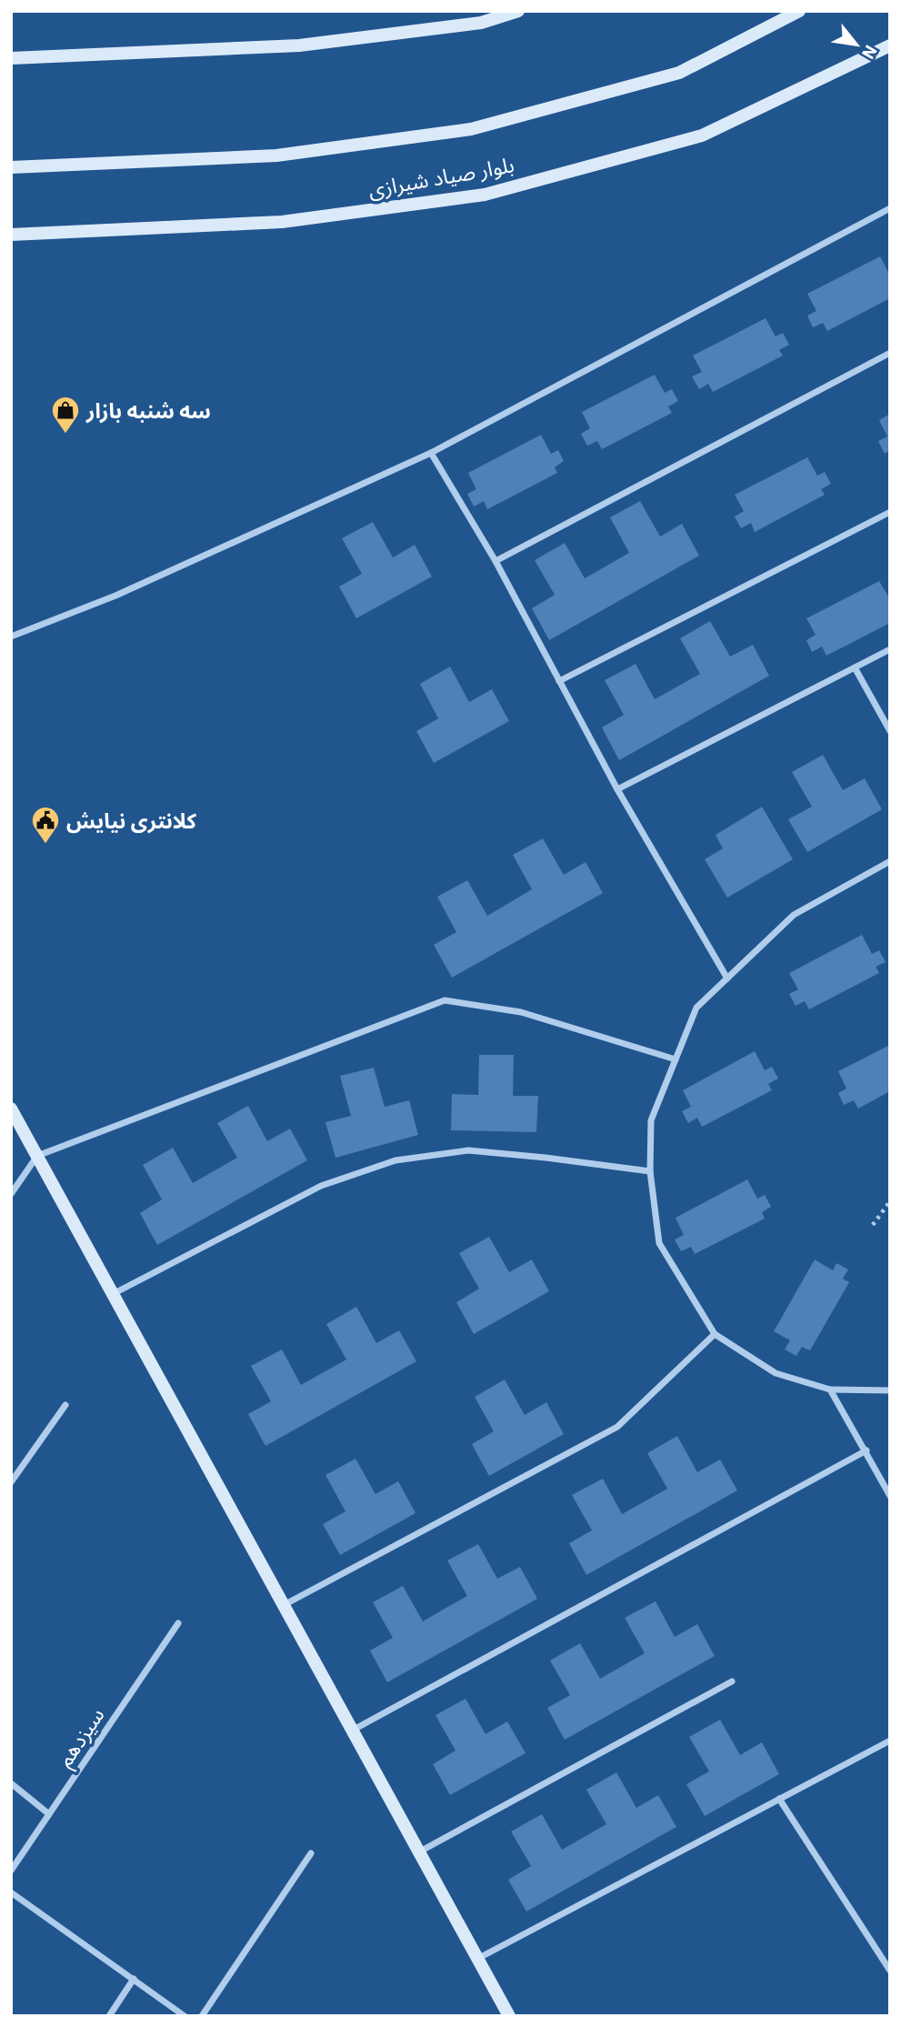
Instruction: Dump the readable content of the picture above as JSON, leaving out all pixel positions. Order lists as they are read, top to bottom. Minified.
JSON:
{"streets":{"main road":["بلوار صیاد شیرازی"],"street":["سیزدهم"]},"places":{"shop":["سه شنبه بازار"],"public building":["کلانتری نیایش"]},"north":"bottom right"}
